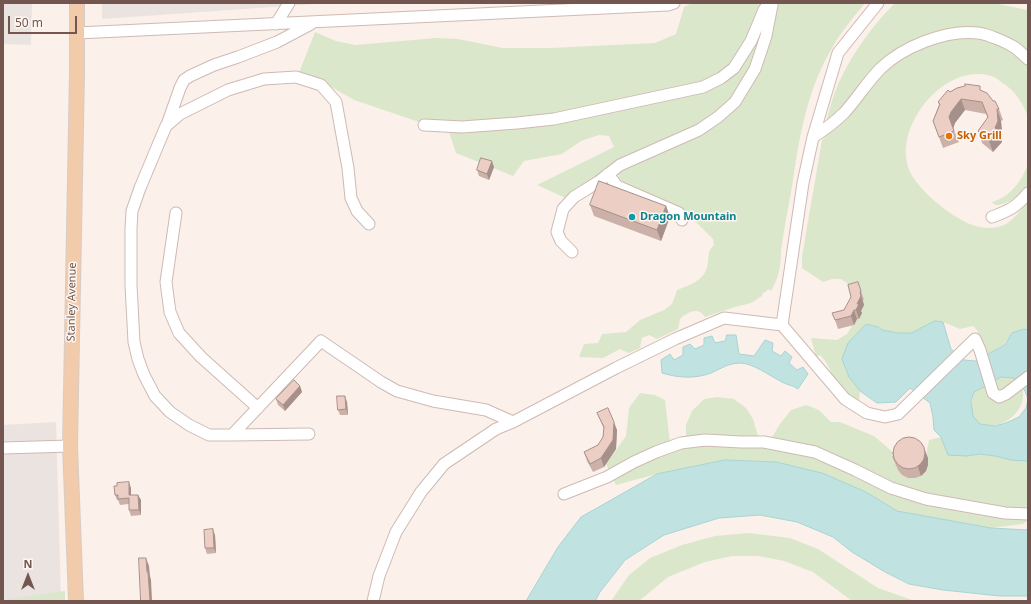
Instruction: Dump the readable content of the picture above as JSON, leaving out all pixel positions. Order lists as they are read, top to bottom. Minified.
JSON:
{"streets":{"main road":["Stanley Avenue"]},"places":["Sky Grill","Dragon Mountain"],"scale_bar":"50 m","north":"top"}
